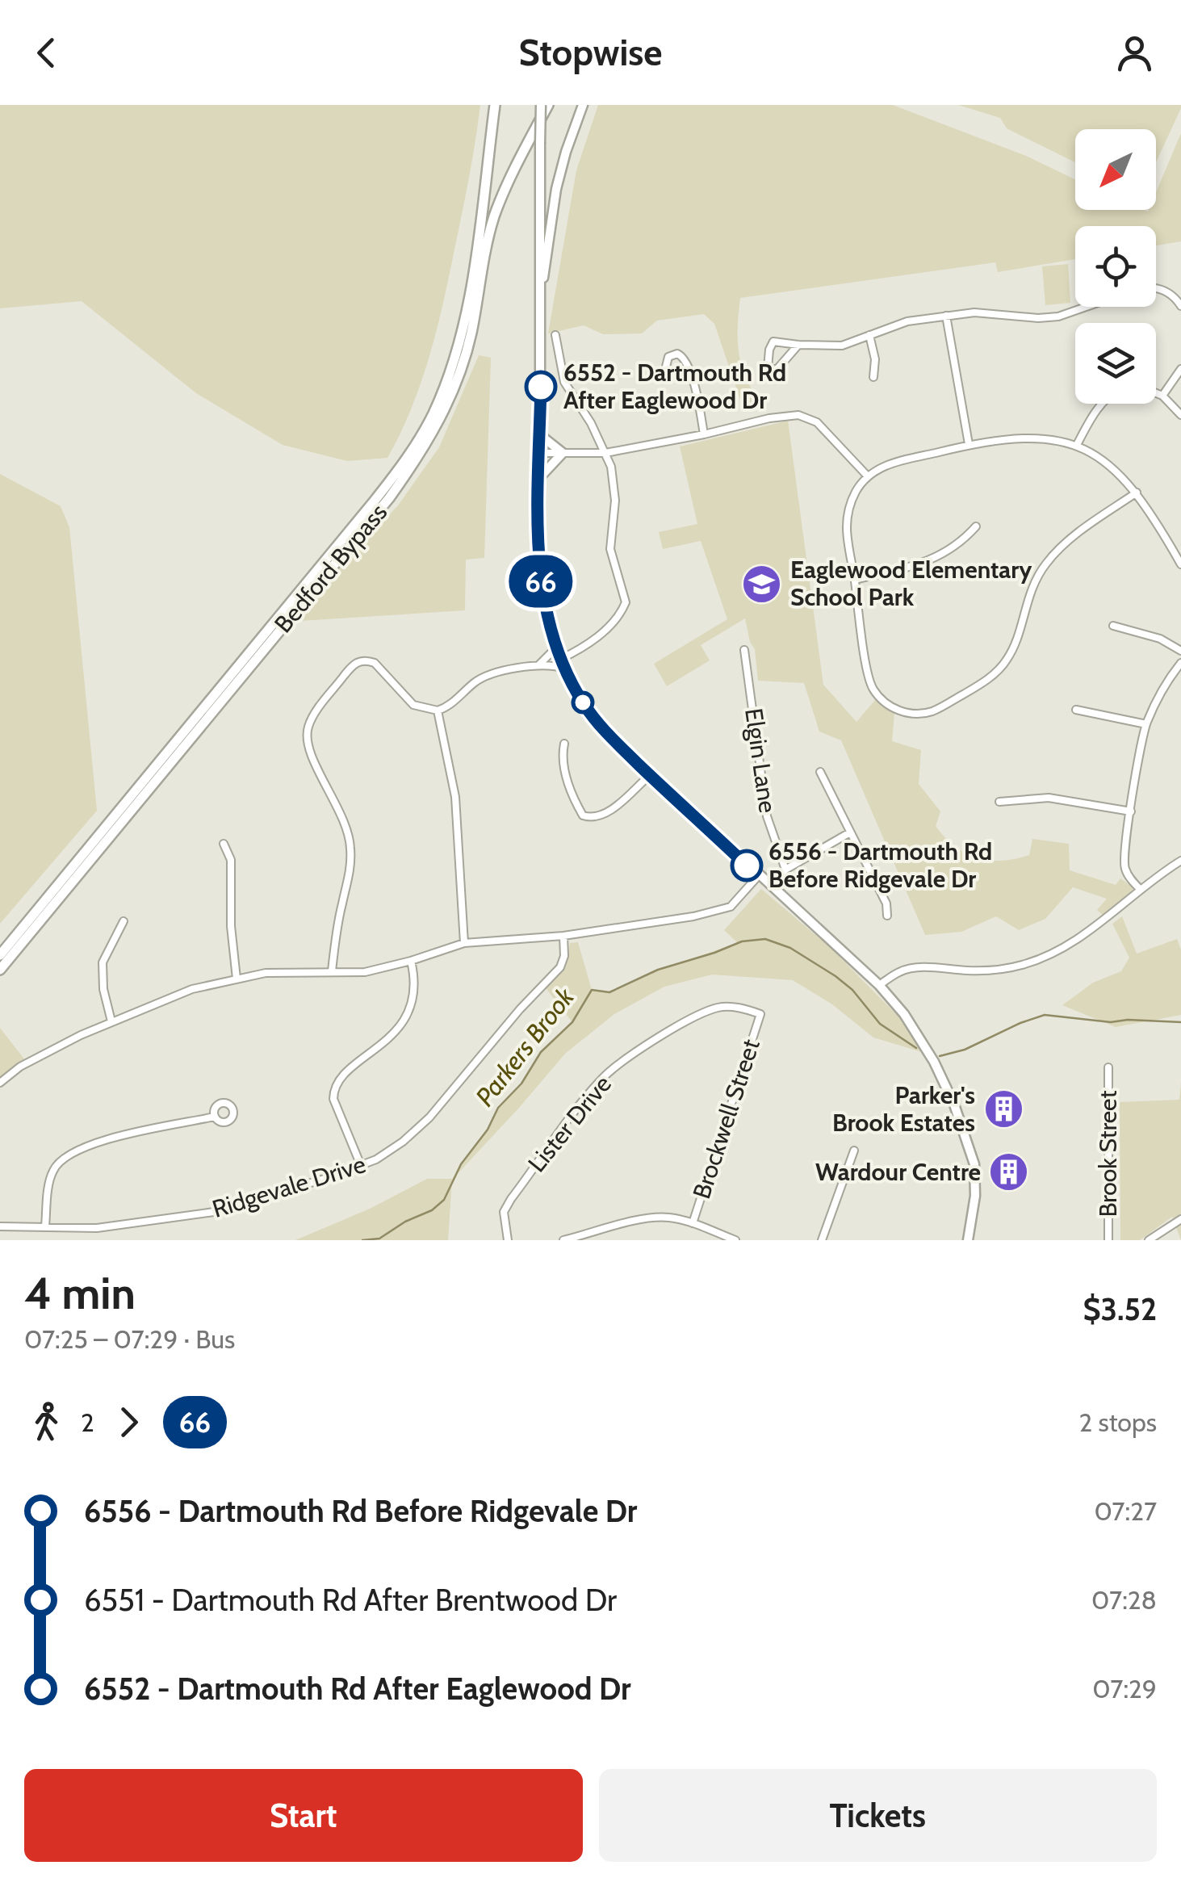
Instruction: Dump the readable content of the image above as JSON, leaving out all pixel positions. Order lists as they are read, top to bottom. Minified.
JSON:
{"streets":{"highway":["Bedford Bypass"],"street":["Elgin Lane","Brockwell Street","Lister Drive","Brook Street","Ridgevale Drive"]},"crossings":[["Brockwell Street","Lister Drive"]],"water":["Parkers Brook"],"places":{"other":["6552 - Dartmouth Rd After Eaglewood Dr","6556 - Dartmouth Rd Before Ridgevale Dr"],"school or university":["Eaglewood Elementary School Park"],"building":["Parker's Brook Estates","Wardour Centre"]},"lines":["bus line 66"],"north":"bottom left","page":{"header":"Stopwise","on_map":"66","heading":["4 min","07:25 – 07:29 · Bus","$3.52"],"legs":["2","66","2 stops"],"list":[{"name":"6556 - Dartmouth Rd Before Ridgevale Dr","value":"07:27"},{"name":"6551 - Dartmouth Rd After Brentwood Dr","value":"07:28"},{"name":"6552 - Dartmouth Rd After Eaglewood Dr","value":"07:29"}],"buttons":["Start","Tickets"]}}
